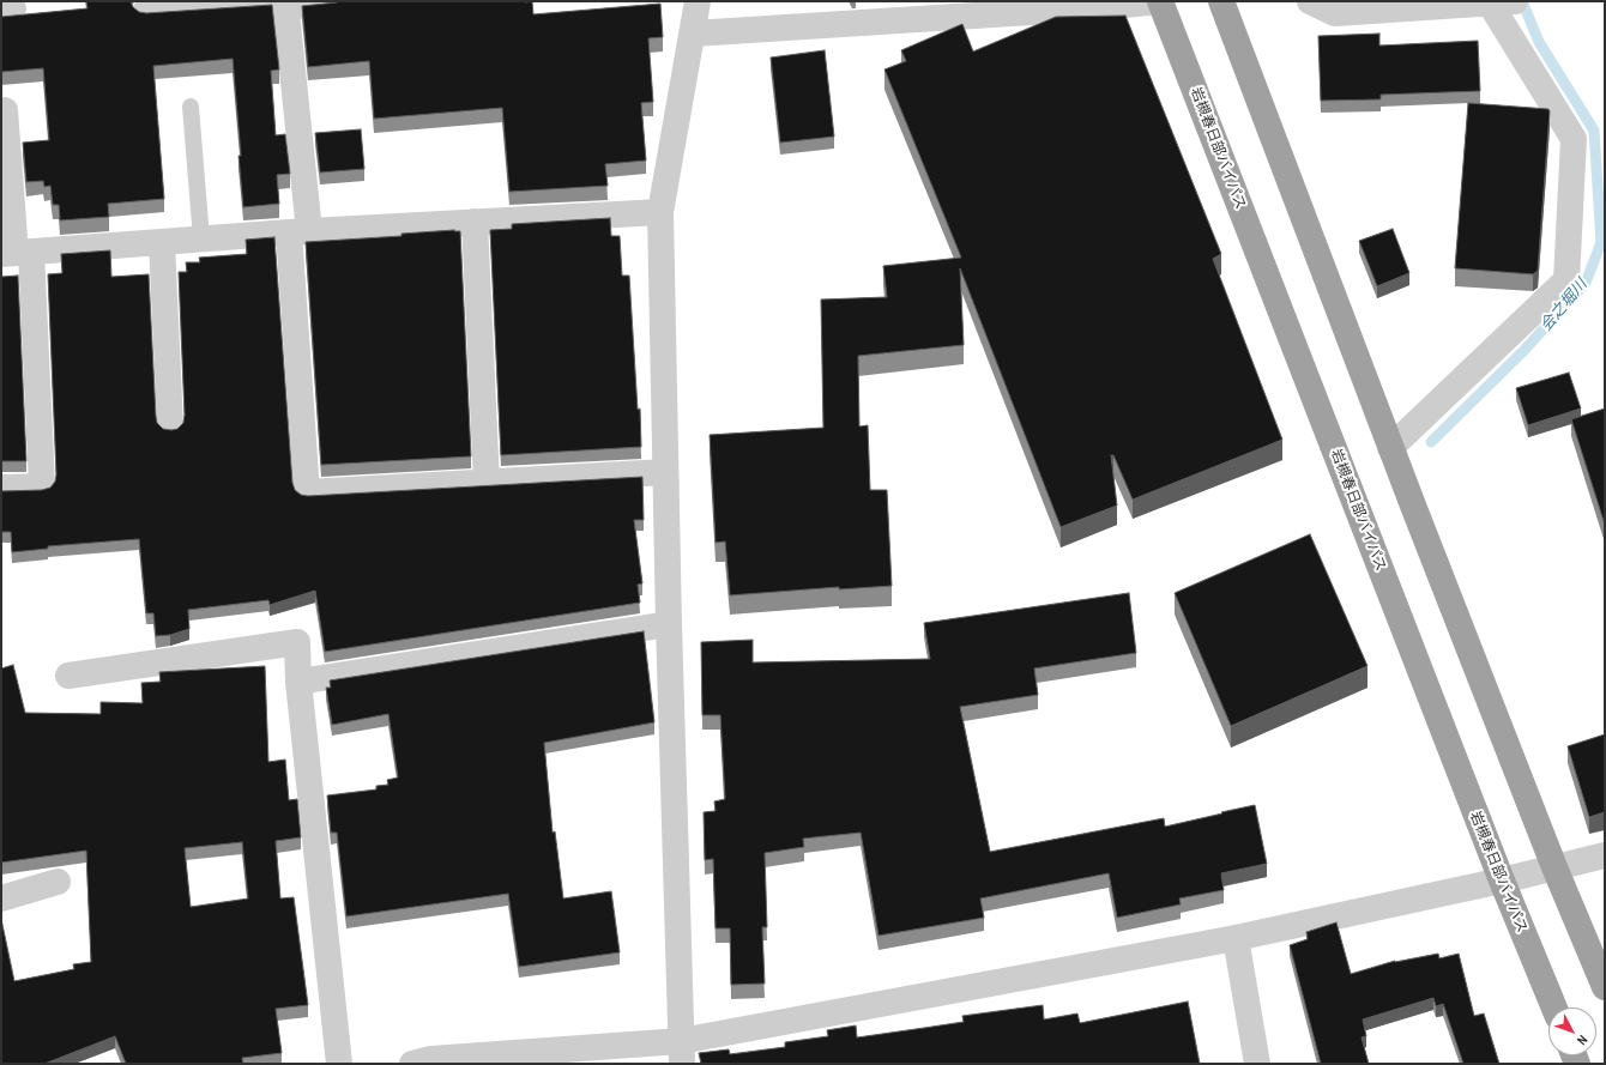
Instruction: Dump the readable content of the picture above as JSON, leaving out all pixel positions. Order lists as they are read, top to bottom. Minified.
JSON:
{"streets":{"highway":["岩槻春日部バイパス"]},"water":["会之堀川"],"north":"bottom right"}
